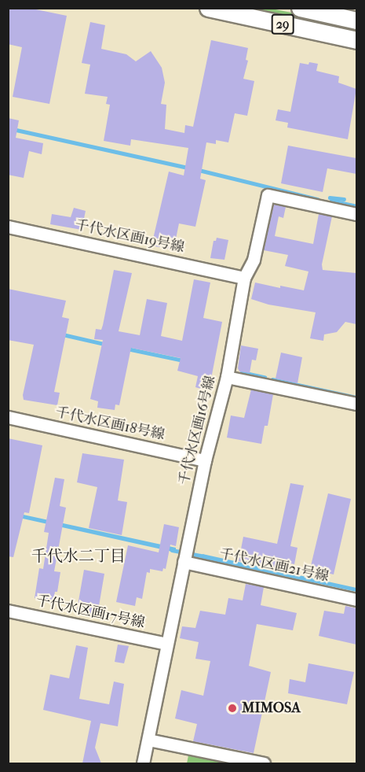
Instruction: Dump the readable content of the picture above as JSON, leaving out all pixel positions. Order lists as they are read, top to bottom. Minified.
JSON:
{"streets":{"highway":["29"],"street":["千代水区画19号線","千代水区画18号線","千代水区画16号線","千代水区画21号線","千代水区画17号線"]},"crossings":[["千代水区画19号線","千代水区画16号線"],["千代水区画18号線","千代水区画16号線"],["千代水区画16号線","千代水区画21号線"],["千代水区画16号線","千代水区画17号線"]],"districts":["千代水二丁目"],"places":["MIMOSA"]}
